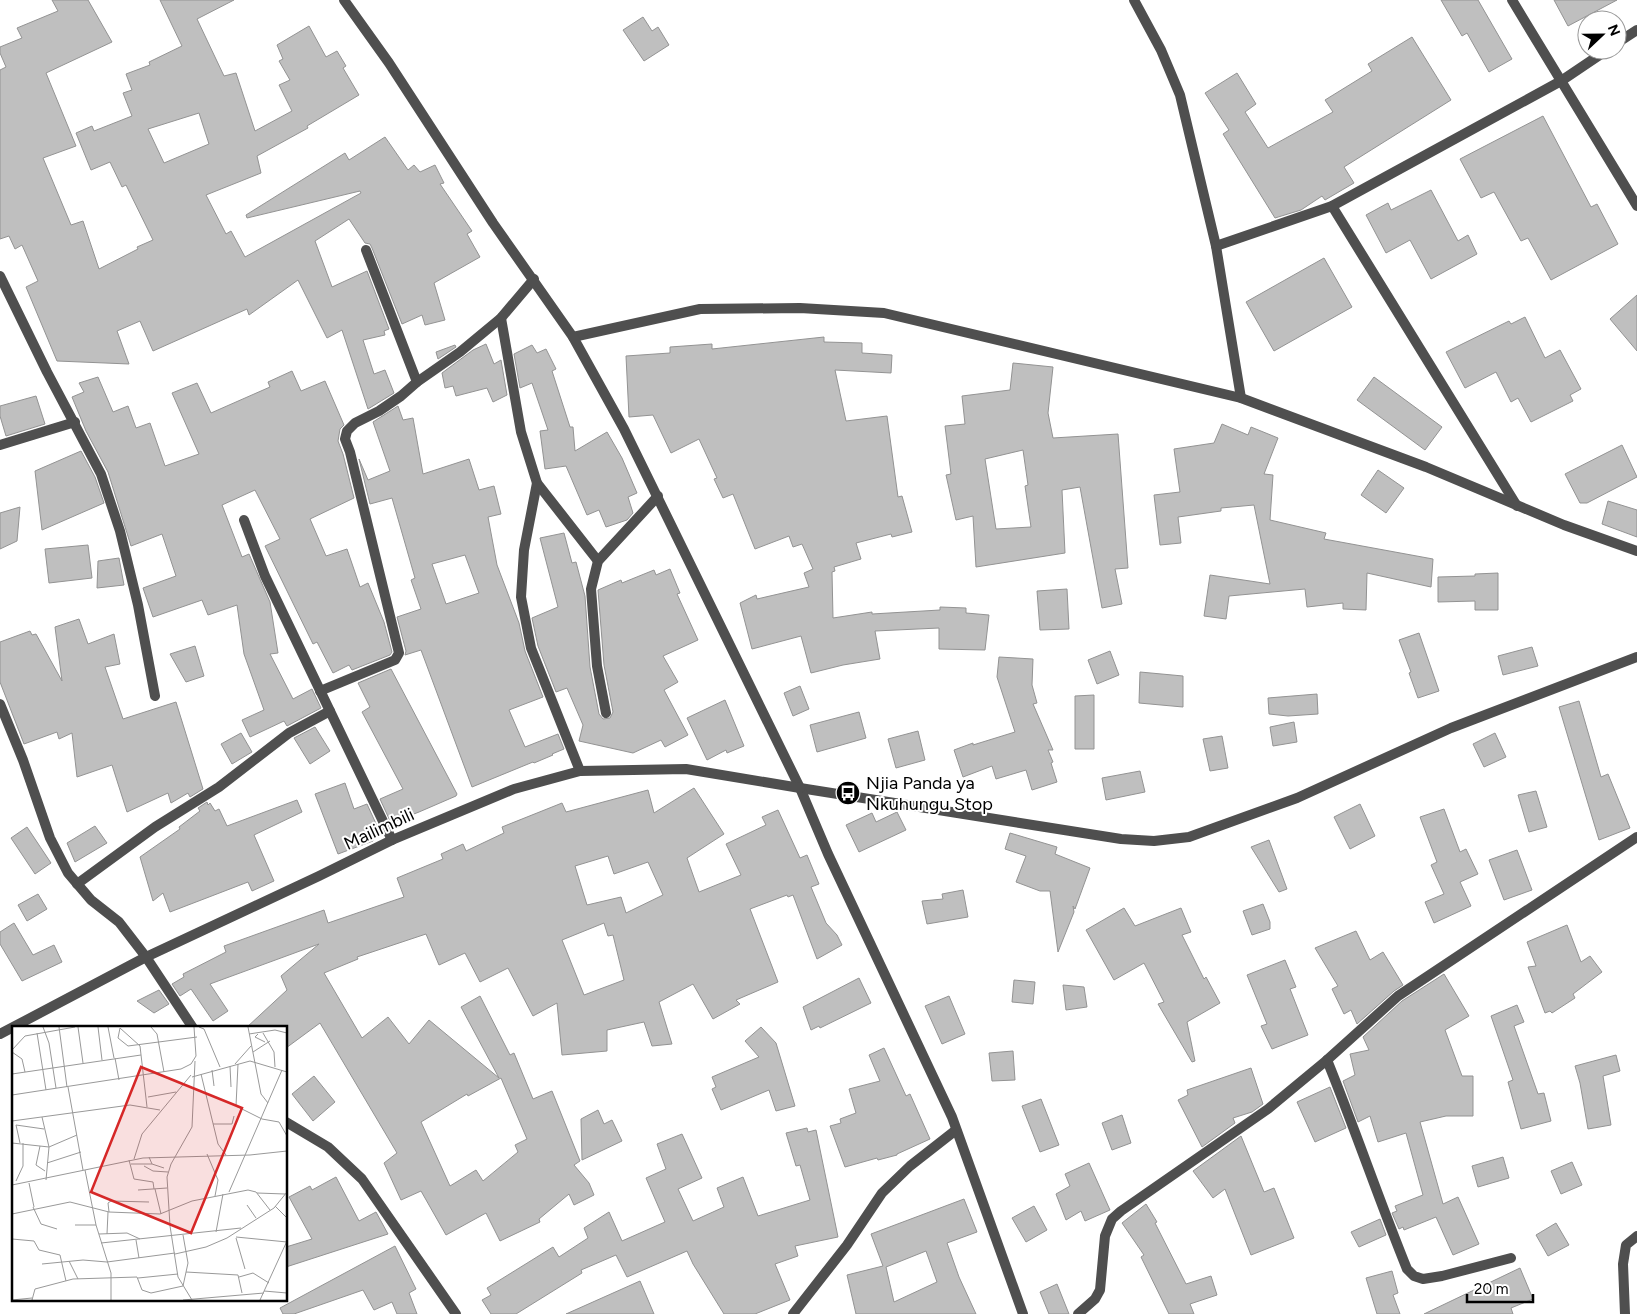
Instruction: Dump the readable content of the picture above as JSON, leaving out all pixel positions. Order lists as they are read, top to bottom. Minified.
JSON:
{"streets":{"street":["Mailimbili"]},"places":{"bus stop":["Njia Panda ya Nkuhungu Stop"]},"scale_bar":"20 m","north":"right"}
